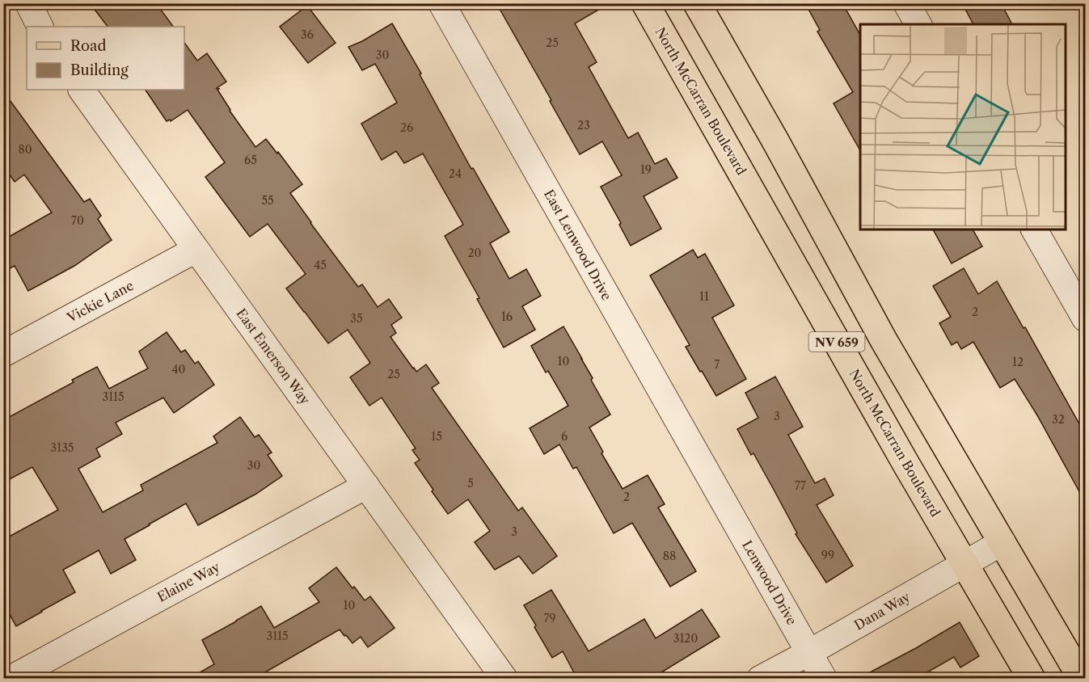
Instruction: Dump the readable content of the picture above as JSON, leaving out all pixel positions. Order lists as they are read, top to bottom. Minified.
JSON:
{"streets":{"main road":["North McCarran Boulevard","NV 659"],"street":["East Lenwood Drive","Vickie Lane","East Emerson Way","Elaine Way","Lenwood Drive","Dana Way"]},"crossings":[["North McCarran Boulevard","Dana Way"],["East Lenwood Drive","Lenwood Drive"],["Vickie Lane","East Emerson Way"],["NV 659","Dana Way"],["East Emerson Way","Elaine Way"],["Lenwood Drive","Dana Way"]],"house_numbers":["36","25","30","23","26","80","65","19","24","55","70","20","45","11","2","16","35","10","12","7","40","25","3115","3","32","15","6","3135","30","5","77","2","3","99","88","10","79","3115","3120"],"legend":["Road","Building"]}
